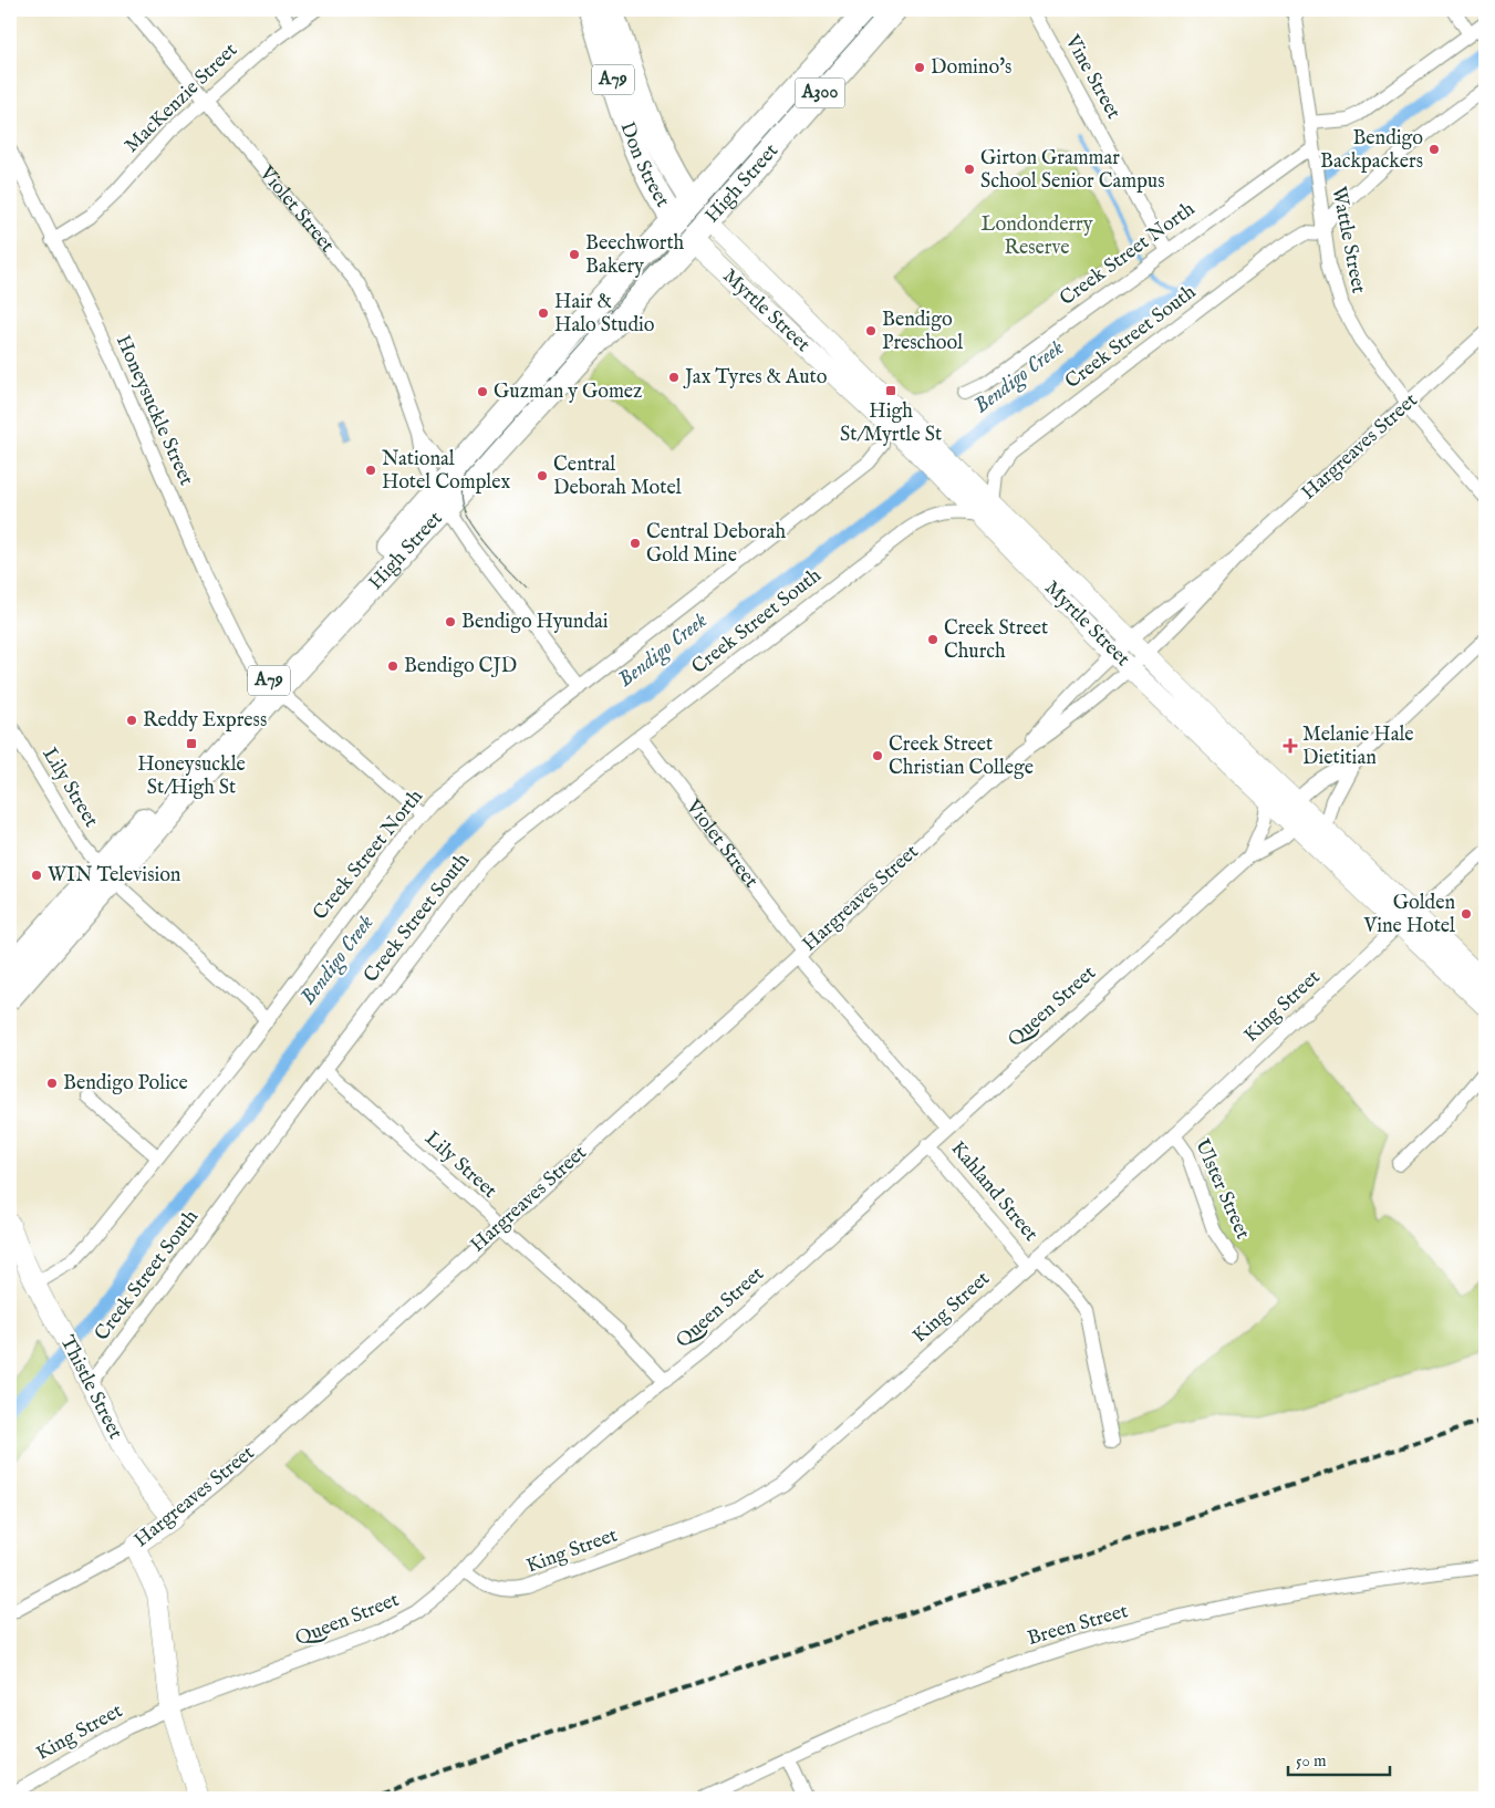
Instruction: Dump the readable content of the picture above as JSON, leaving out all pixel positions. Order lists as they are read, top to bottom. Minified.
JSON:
{"streets":{"highway":["A79","A300","Don Street","High Street"],"main road":["Myrtle Street","Hargreaves Street","Thistle Street"],"street":["Vine Street","MacKenzie Street","Violet Street","Wattle Street","Creek Street North","Creek Street South","Honeysuckle Street","Lily Street","Queen Street","King Street","Ulster Street","Kahland Street","Breen Street"]},"crossings":[["Vine Street","Creek Street North"],["A79","Don Street"],["A79","High Street"],["A79","Myrtle Street"],["MacKenzie Street","Violet Street"],["MacKenzie Street","Honeysuckle Street"],["Don Street","High Street"],["Don Street","Myrtle Street"],["High Street","Violet Street"],["High Street","Myrtle Street"],["High Street","Honeysuckle Street"],["High Street","Lily Street"],["Violet Street","Creek Street North"],["Violet Street","Creek Street South"],["Violet Street","Hargreaves Street"],["Violet Street","Queen Street"],["Wattle Street","Creek Street North"],["Wattle Street","Creek Street South"],["Wattle Street","Hargreaves Street"],["Creek Street North","Myrtle Street"],["Creek Street North","Honeysuckle Street"],["Creek Street North","Lily Street"],["Creek Street North","Thistle Street"],["Myrtle Street","Creek Street South"],["Myrtle Street","Hargreaves Street"],["Myrtle Street","Queen Street"],["Myrtle Street","King Street"],["Creek Street South","Lily Street"],["Creek Street South","Thistle Street"],["Hargreaves Street","Lily Street"],["Hargreaves Street","Thistle Street"],["Lily Street","Queen Street"],["Queen Street","King Street"],["Queen Street","Kahland Street"],["King Street","Ulster Street"],["King Street","Kahland Street"]],"water":["Bendigo Creek"],"parks":["Londonderry Reserve"],"places":{"other":["Domino's","Bendigo Backpackers","Girton Grammar School Senior Campus","Beechworth Bakery","Hair & Halo Studio","Bendigo Preschool","Jax Tyres & Auto","Guzman y Gomez","National Hotel Complex","Central Deborah Motel","Central Deborah Gold Mine","Bendigo Hyundai","Creek Street Church","Bendigo CJD","Reddy Express","Creek Street Christian College","WIN Television","Golden Vine Hotel","Bendigo Police"],"transit":["High St/Myrtle St","Honeysuckle St/High St"],"health":["Melanie Hale Dietitian"]},"scale_bar":"50 m"}
